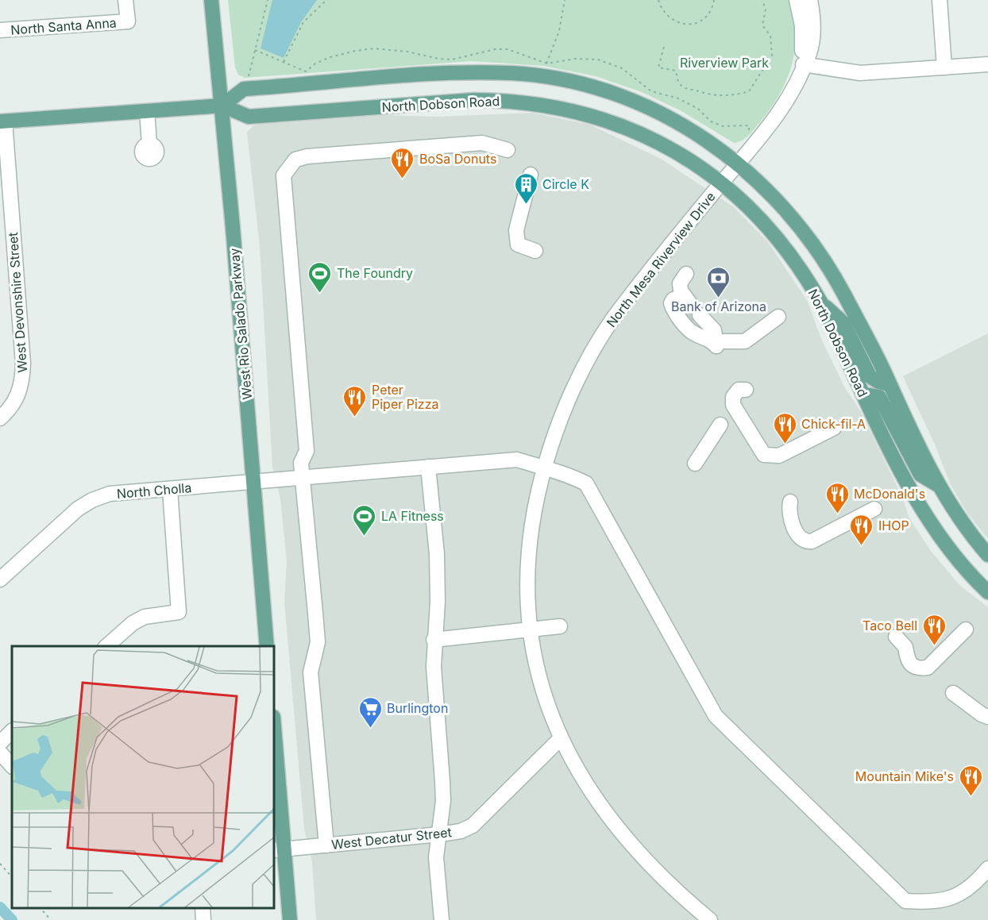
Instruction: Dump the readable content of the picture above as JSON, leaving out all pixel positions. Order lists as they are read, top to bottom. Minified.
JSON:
{"streets":{"main road":["North Dobson Road","West Rio Salado Parkway"],"street":["North Santa Anna","North Mesa Riverview Drive","West Devonshire Street","North Cholla","West Decatur Street"]},"crossings":[["North Dobson Road","North Mesa Riverview Drive"],["North Dobson Road","West Devonshire Street"],["North Dobson Road","West Rio Salado Parkway"],["North Mesa Riverview Drive","North Cholla"],["North Mesa Riverview Drive","West Decatur Street"],["West Rio Salado Parkway","North Cholla"]],"parks":["Riverview Park"],"places":{"restaurant":["BoSa Donuts","Peter Piper Pizza","Chick-fil-A","McDonald's","IHOP","Taco Bell","Mountain Mike's"],"building":["Circle K"],"sports":["The Foundry","LA Fitness"],"bank":["Bank of Arizona"],"supermarket":["Burlington"]}}
